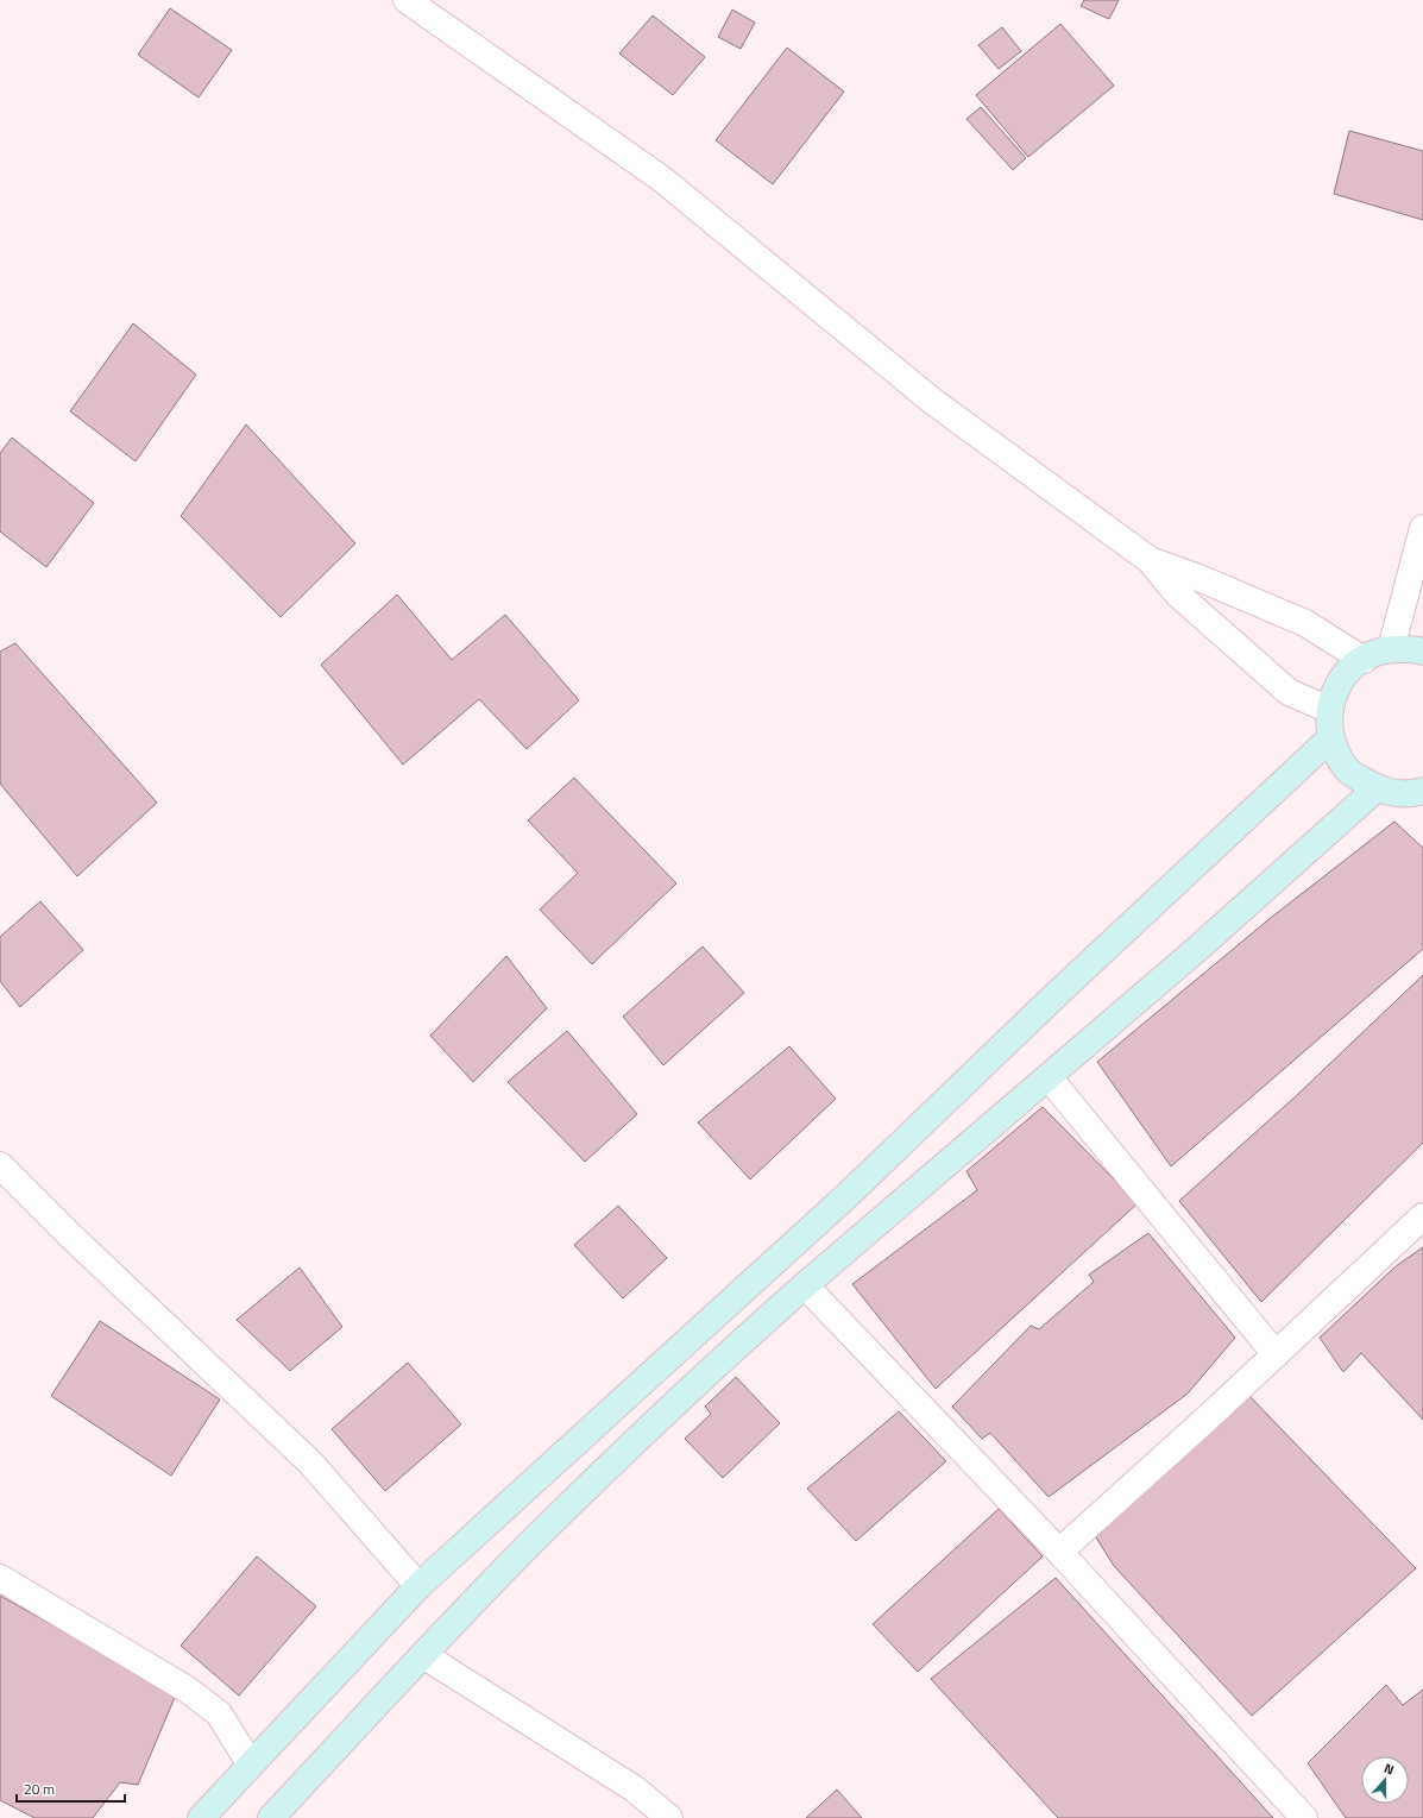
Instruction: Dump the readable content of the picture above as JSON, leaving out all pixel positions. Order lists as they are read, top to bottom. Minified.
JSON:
{"scale_bar":"20 m","north":"top"}
